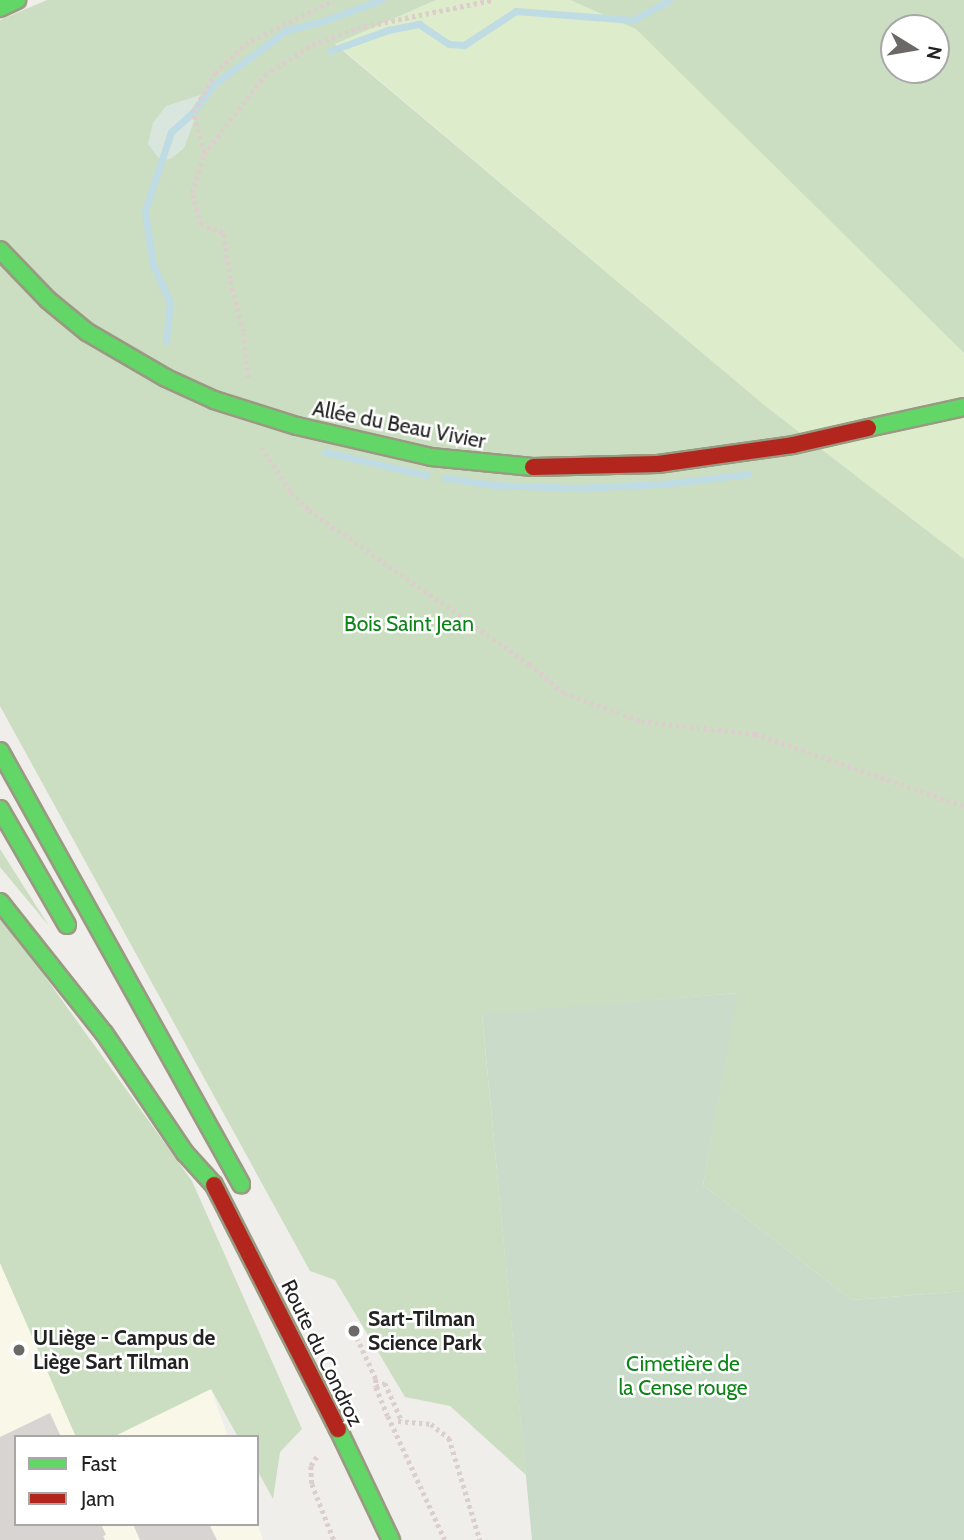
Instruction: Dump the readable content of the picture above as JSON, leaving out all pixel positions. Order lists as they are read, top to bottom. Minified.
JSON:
{"streets":{"main road":["Allée du Beau Vivier","Route du Condroz"]},"parks":["Bois Saint Jean","Cimetière de la Cense rouge"],"places":["Sart-Tilman Science Park","ULiège - Campus de Liège Sart Tilman"],"legend":["Fast","Jam"],"north":"right"}
